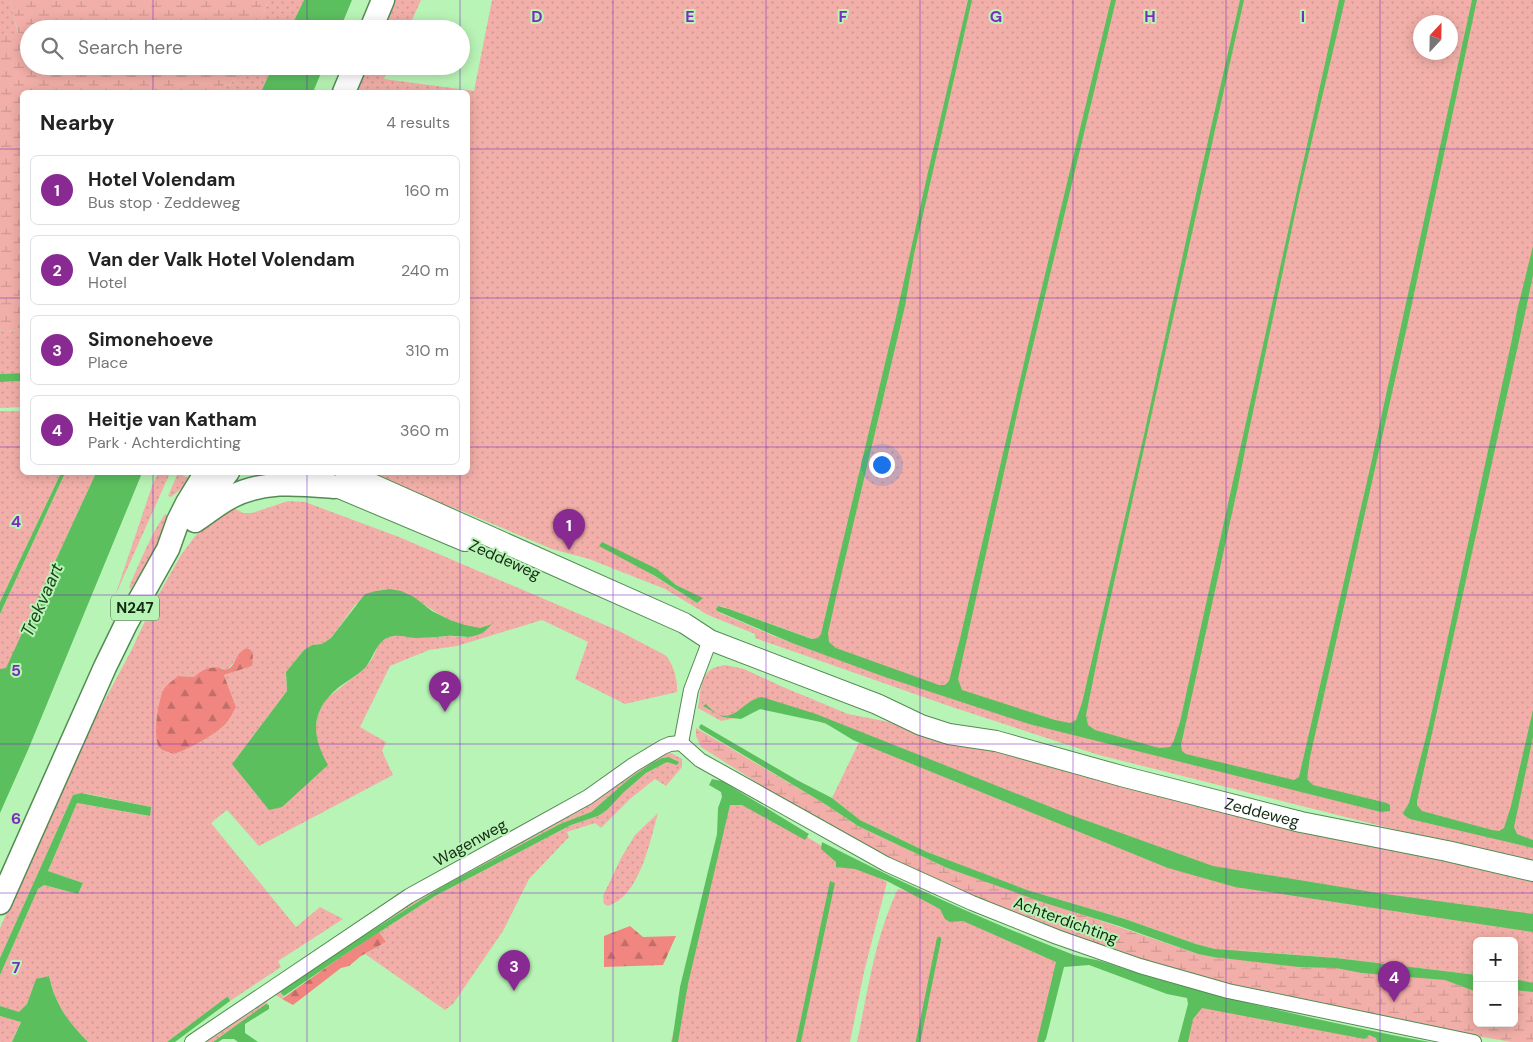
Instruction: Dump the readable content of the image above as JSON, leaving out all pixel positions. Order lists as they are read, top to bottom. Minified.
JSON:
{"streets":{"main road":["Zeddeweg","N247"],"street":["Wagenweg","Achterdichting"]},"crossings":[["Wagenweg","Achterdichting"]],"water":["Trekvaart"],"north":"top","page":{"search":"Search here","heading":["Nearby","4 results"],"list":[{"mark":"1","name":"Hotel Volendam","note":"Bus stop · Zeddeweg","value":"160 m"},{"mark":"2","name":"Van der Valk Hotel Volendam","note":"Hotel","value":"240 m"},{"mark":"3","name":"Simonehoeve","note":"Place","value":"310 m"},{"mark":"4","name":"Heitje van Katham","note":"Park · Achterdichting","value":"360 m"}],"pins":["1","2","3","4"],"map_buttons":["+","−"]},"grid":{"columns":["D","E","F","G","H","I"],"rows":["4","5","6","7"]}}
